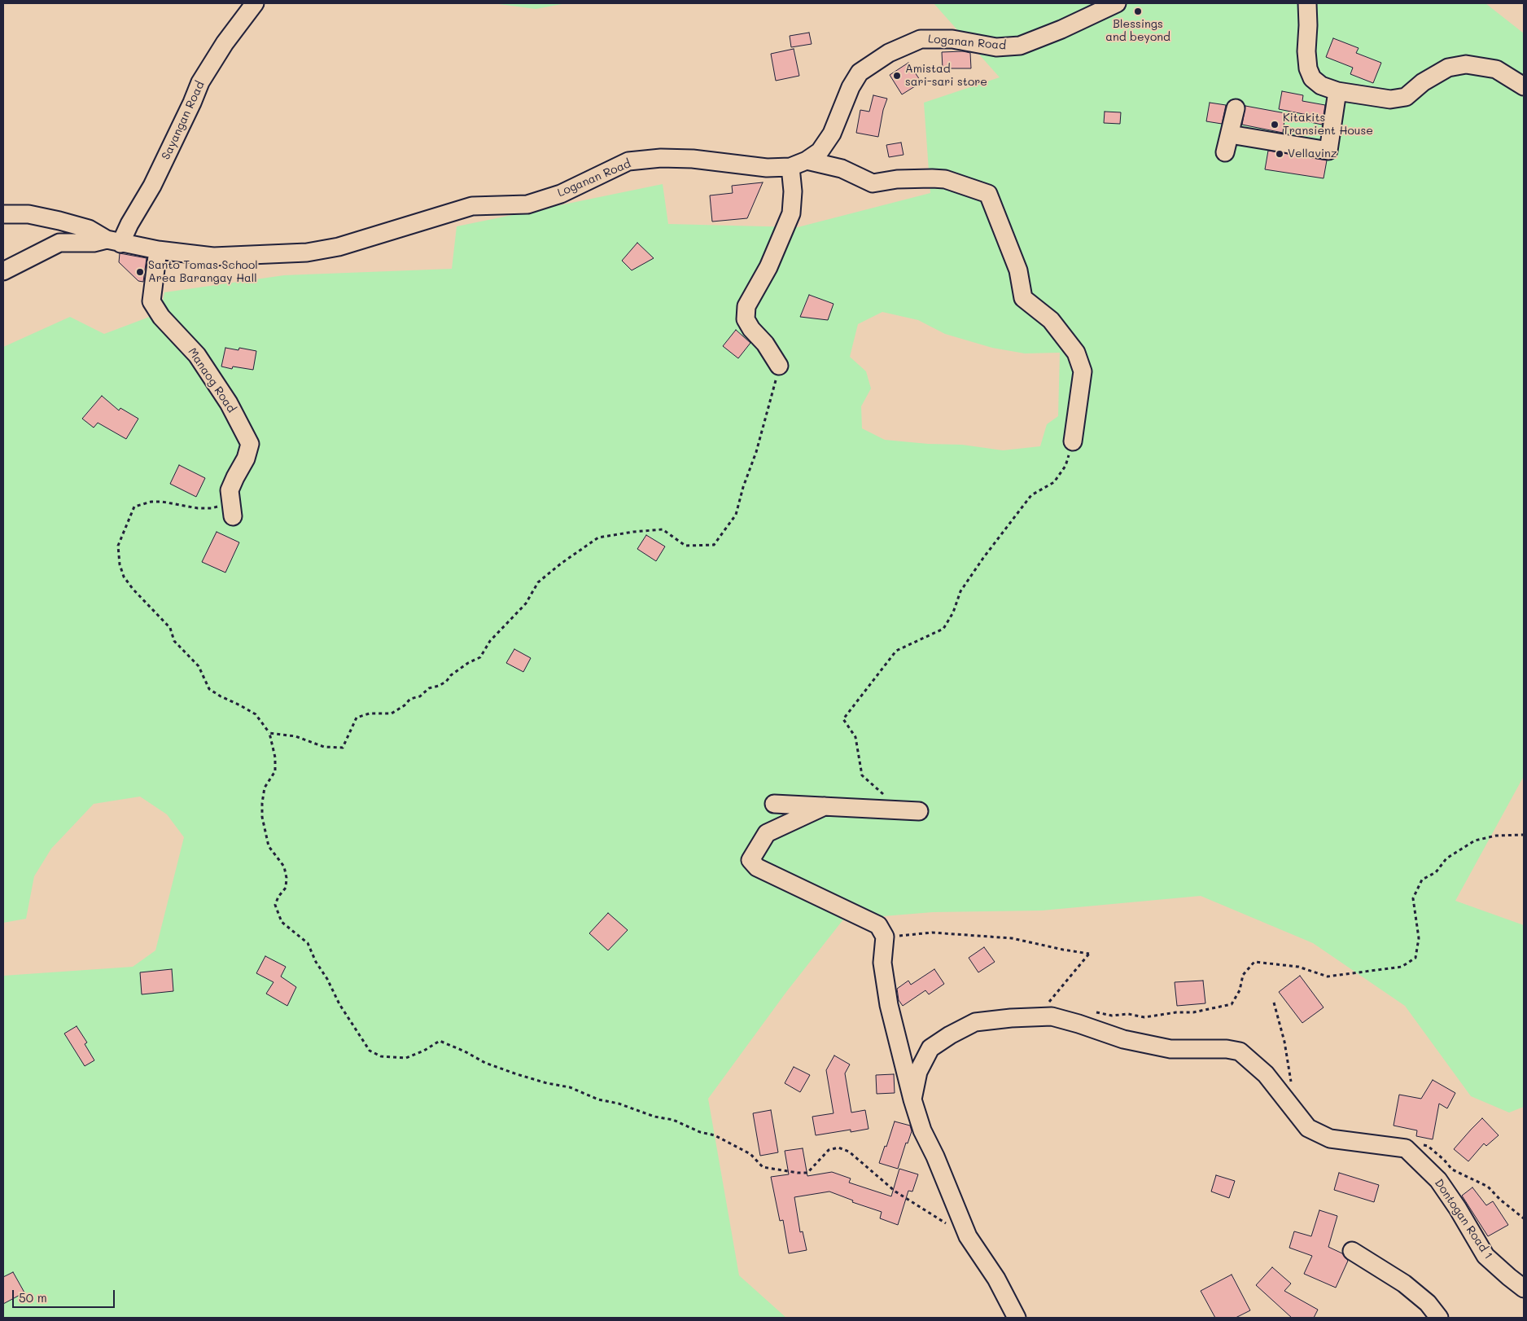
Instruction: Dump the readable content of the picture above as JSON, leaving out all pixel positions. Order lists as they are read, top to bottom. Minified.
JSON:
{"streets":{"street":["Loganan Road","Sayangan Road","Manaog Road","Dontogan Road 1"]},"crossings":[["Loganan Road","Sayangan Road"],["Loganan Road","Manaog Road"]],"places":["Blessings and beyond","Amistad sari-sari store","Kitakits Transient House","Vellavinz","Santo Tomas School Area Barangay Hall"],"scale_bar":"50 m"}
